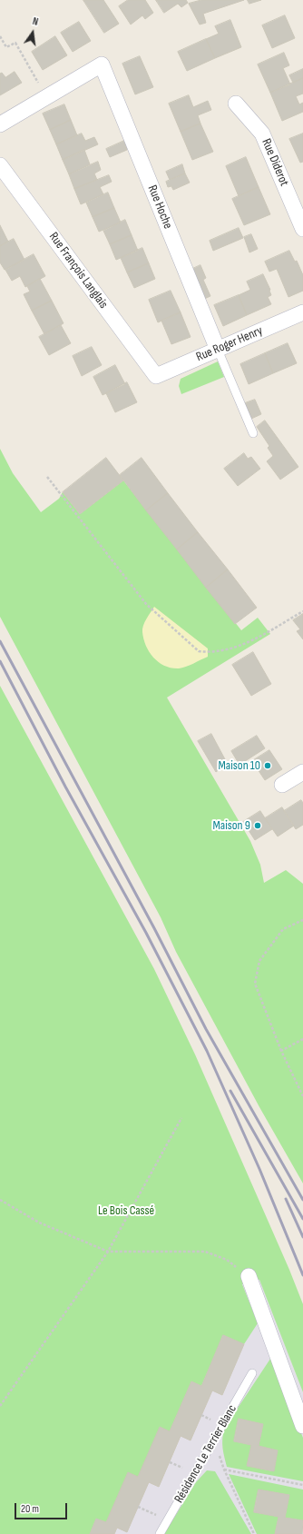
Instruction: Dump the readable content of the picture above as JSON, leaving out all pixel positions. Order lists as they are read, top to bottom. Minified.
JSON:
{"streets":{"street":["Rue Diderot","Rue Hoche","Rue François Langlais","Rue Roger Henry"],"lane":["Résidence Le Terrier Blanc"]},"crossings":[["Rue Hoche","Rue Roger Henry"],["Rue François Langlais","Rue Roger Henry"]],"parks":["Le Bois Cassé"],"places":["Maison 10","Maison 9"],"scale_bar":"20 m","north":"top"}
